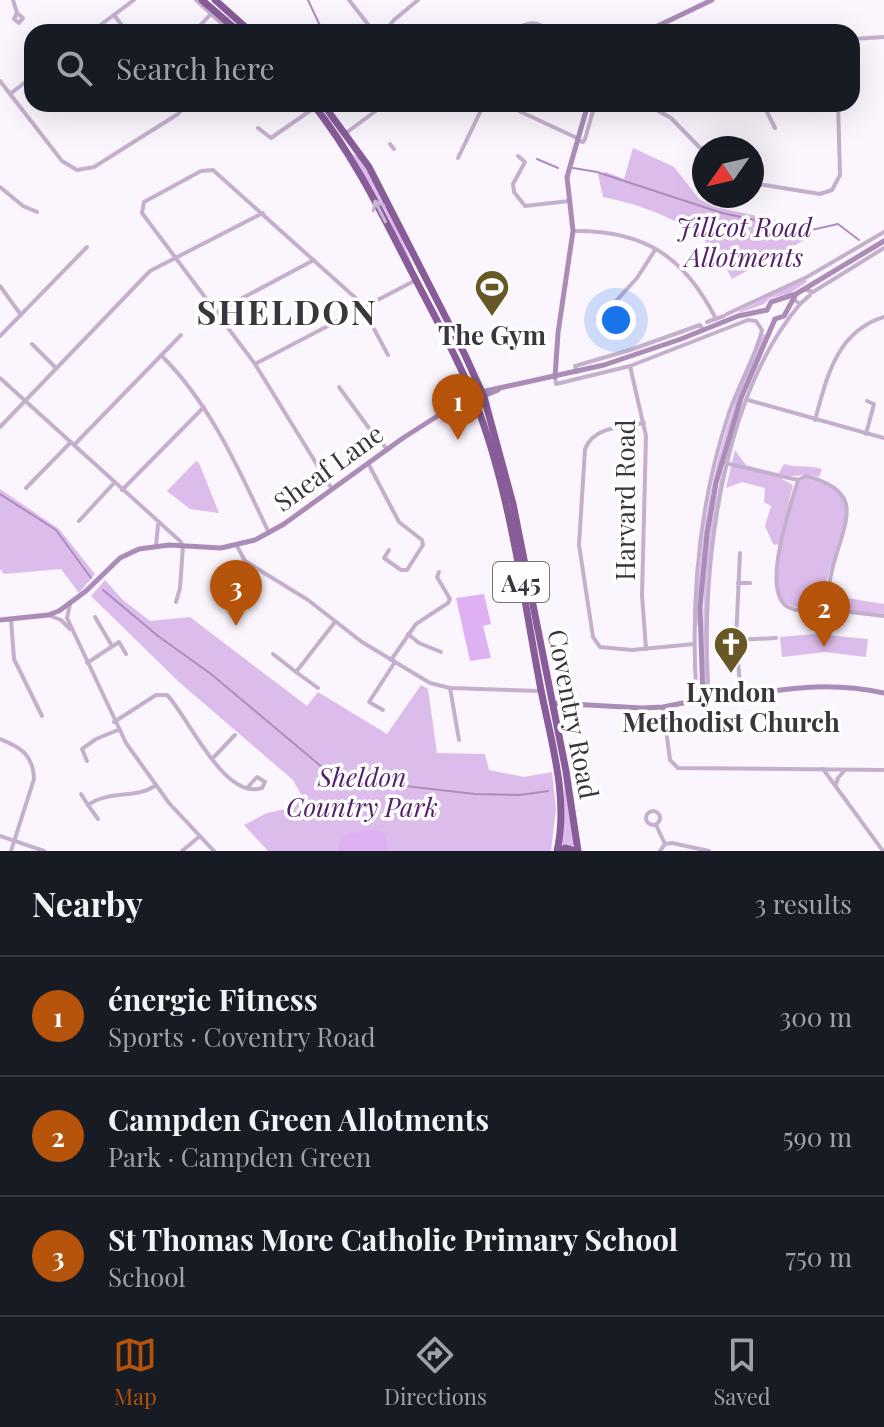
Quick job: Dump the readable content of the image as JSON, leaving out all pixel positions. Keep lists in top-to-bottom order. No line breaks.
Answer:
{"streets":{"highway":["A45","Coventry Road"],"street":["Sheaf Lane","Harvard Road"]},"districts":["SHELDON"],"parks":["Jillcot Road Allotments","Sheldon Country Park"],"places":{"sports":["The Gym"],"church":["Lyndon Methodist Church"]},"north":"bottom left","page":{"search":"Search here","pins":["1","3","2"],"heading":["Nearby","3 results"],"list":[{"mark":"1","name":"énergie Fitness","note":"Sports · Coventry Road","value":"300 m"},{"mark":"2","name":"Campden Green Allotments","note":"Park · Campden Green","value":"590 m"},{"mark":"3","name":"St Thomas More Catholic Primary School","note":"School","value":"750 m"}],"nav":["Map","Directions","Saved"]}}
